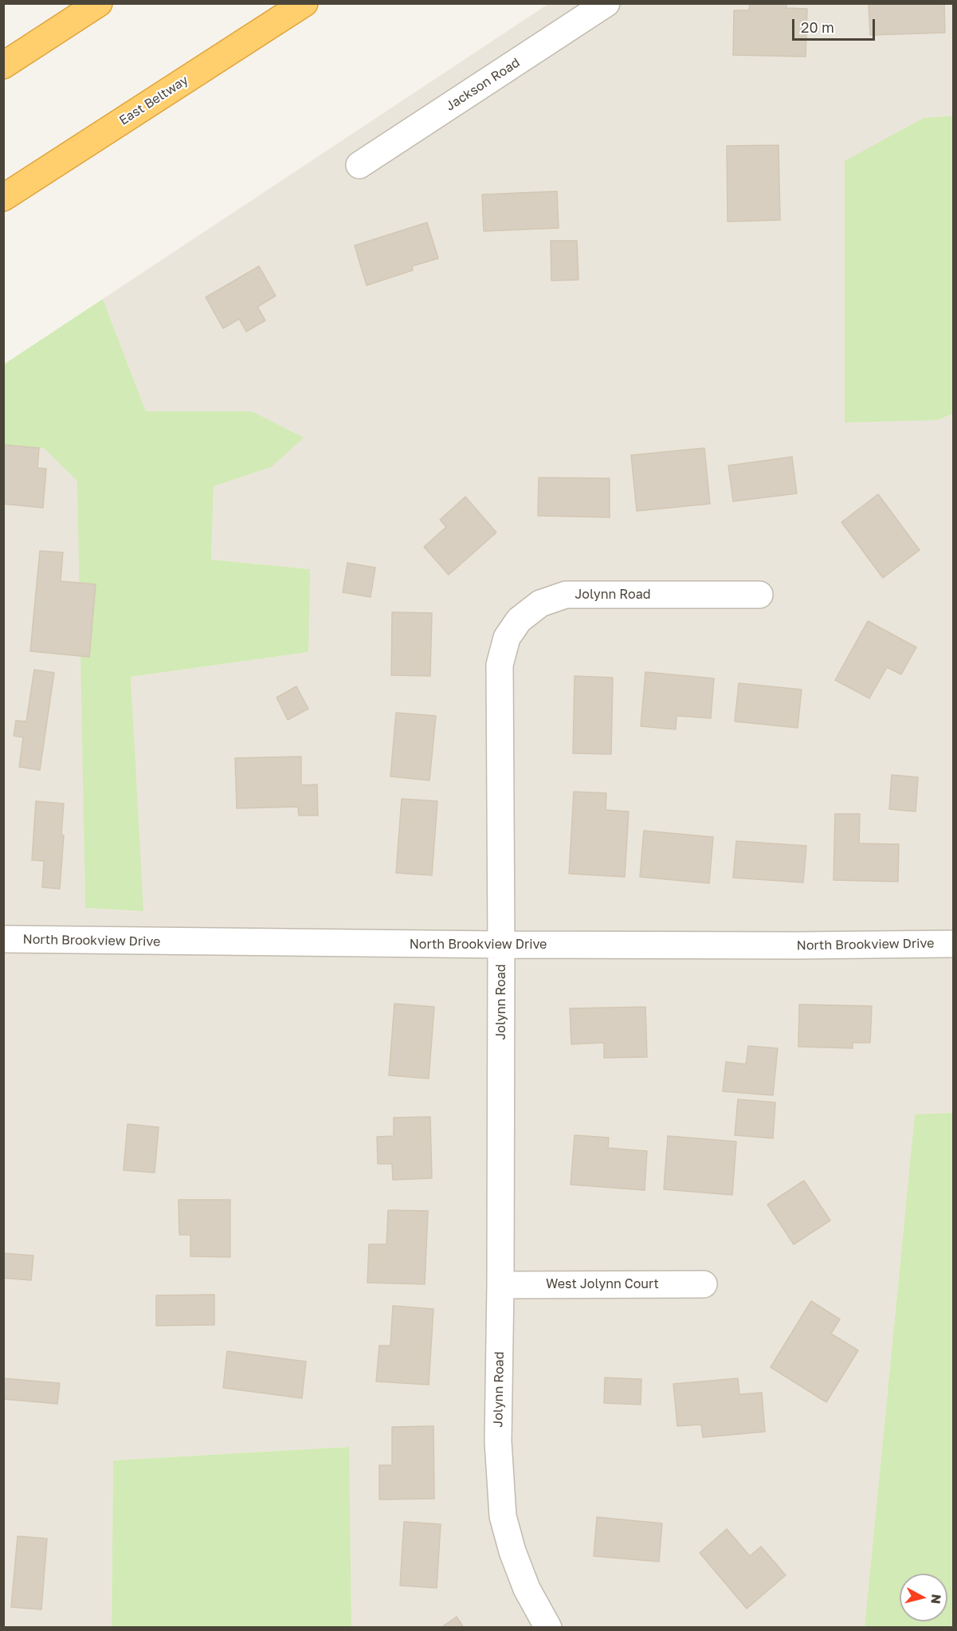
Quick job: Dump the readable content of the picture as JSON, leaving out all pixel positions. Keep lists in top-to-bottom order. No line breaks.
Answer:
{"streets":{"highway":["East Beltway"],"street":["Jackson Road","Jolynn Road","North Brookview Drive","West Jolynn Court"]},"crossings":[["Jolynn Road","North Brookview Drive"],["Jolynn Road","West Jolynn Court"]],"scale_bar":"20 m","north":"right"}
